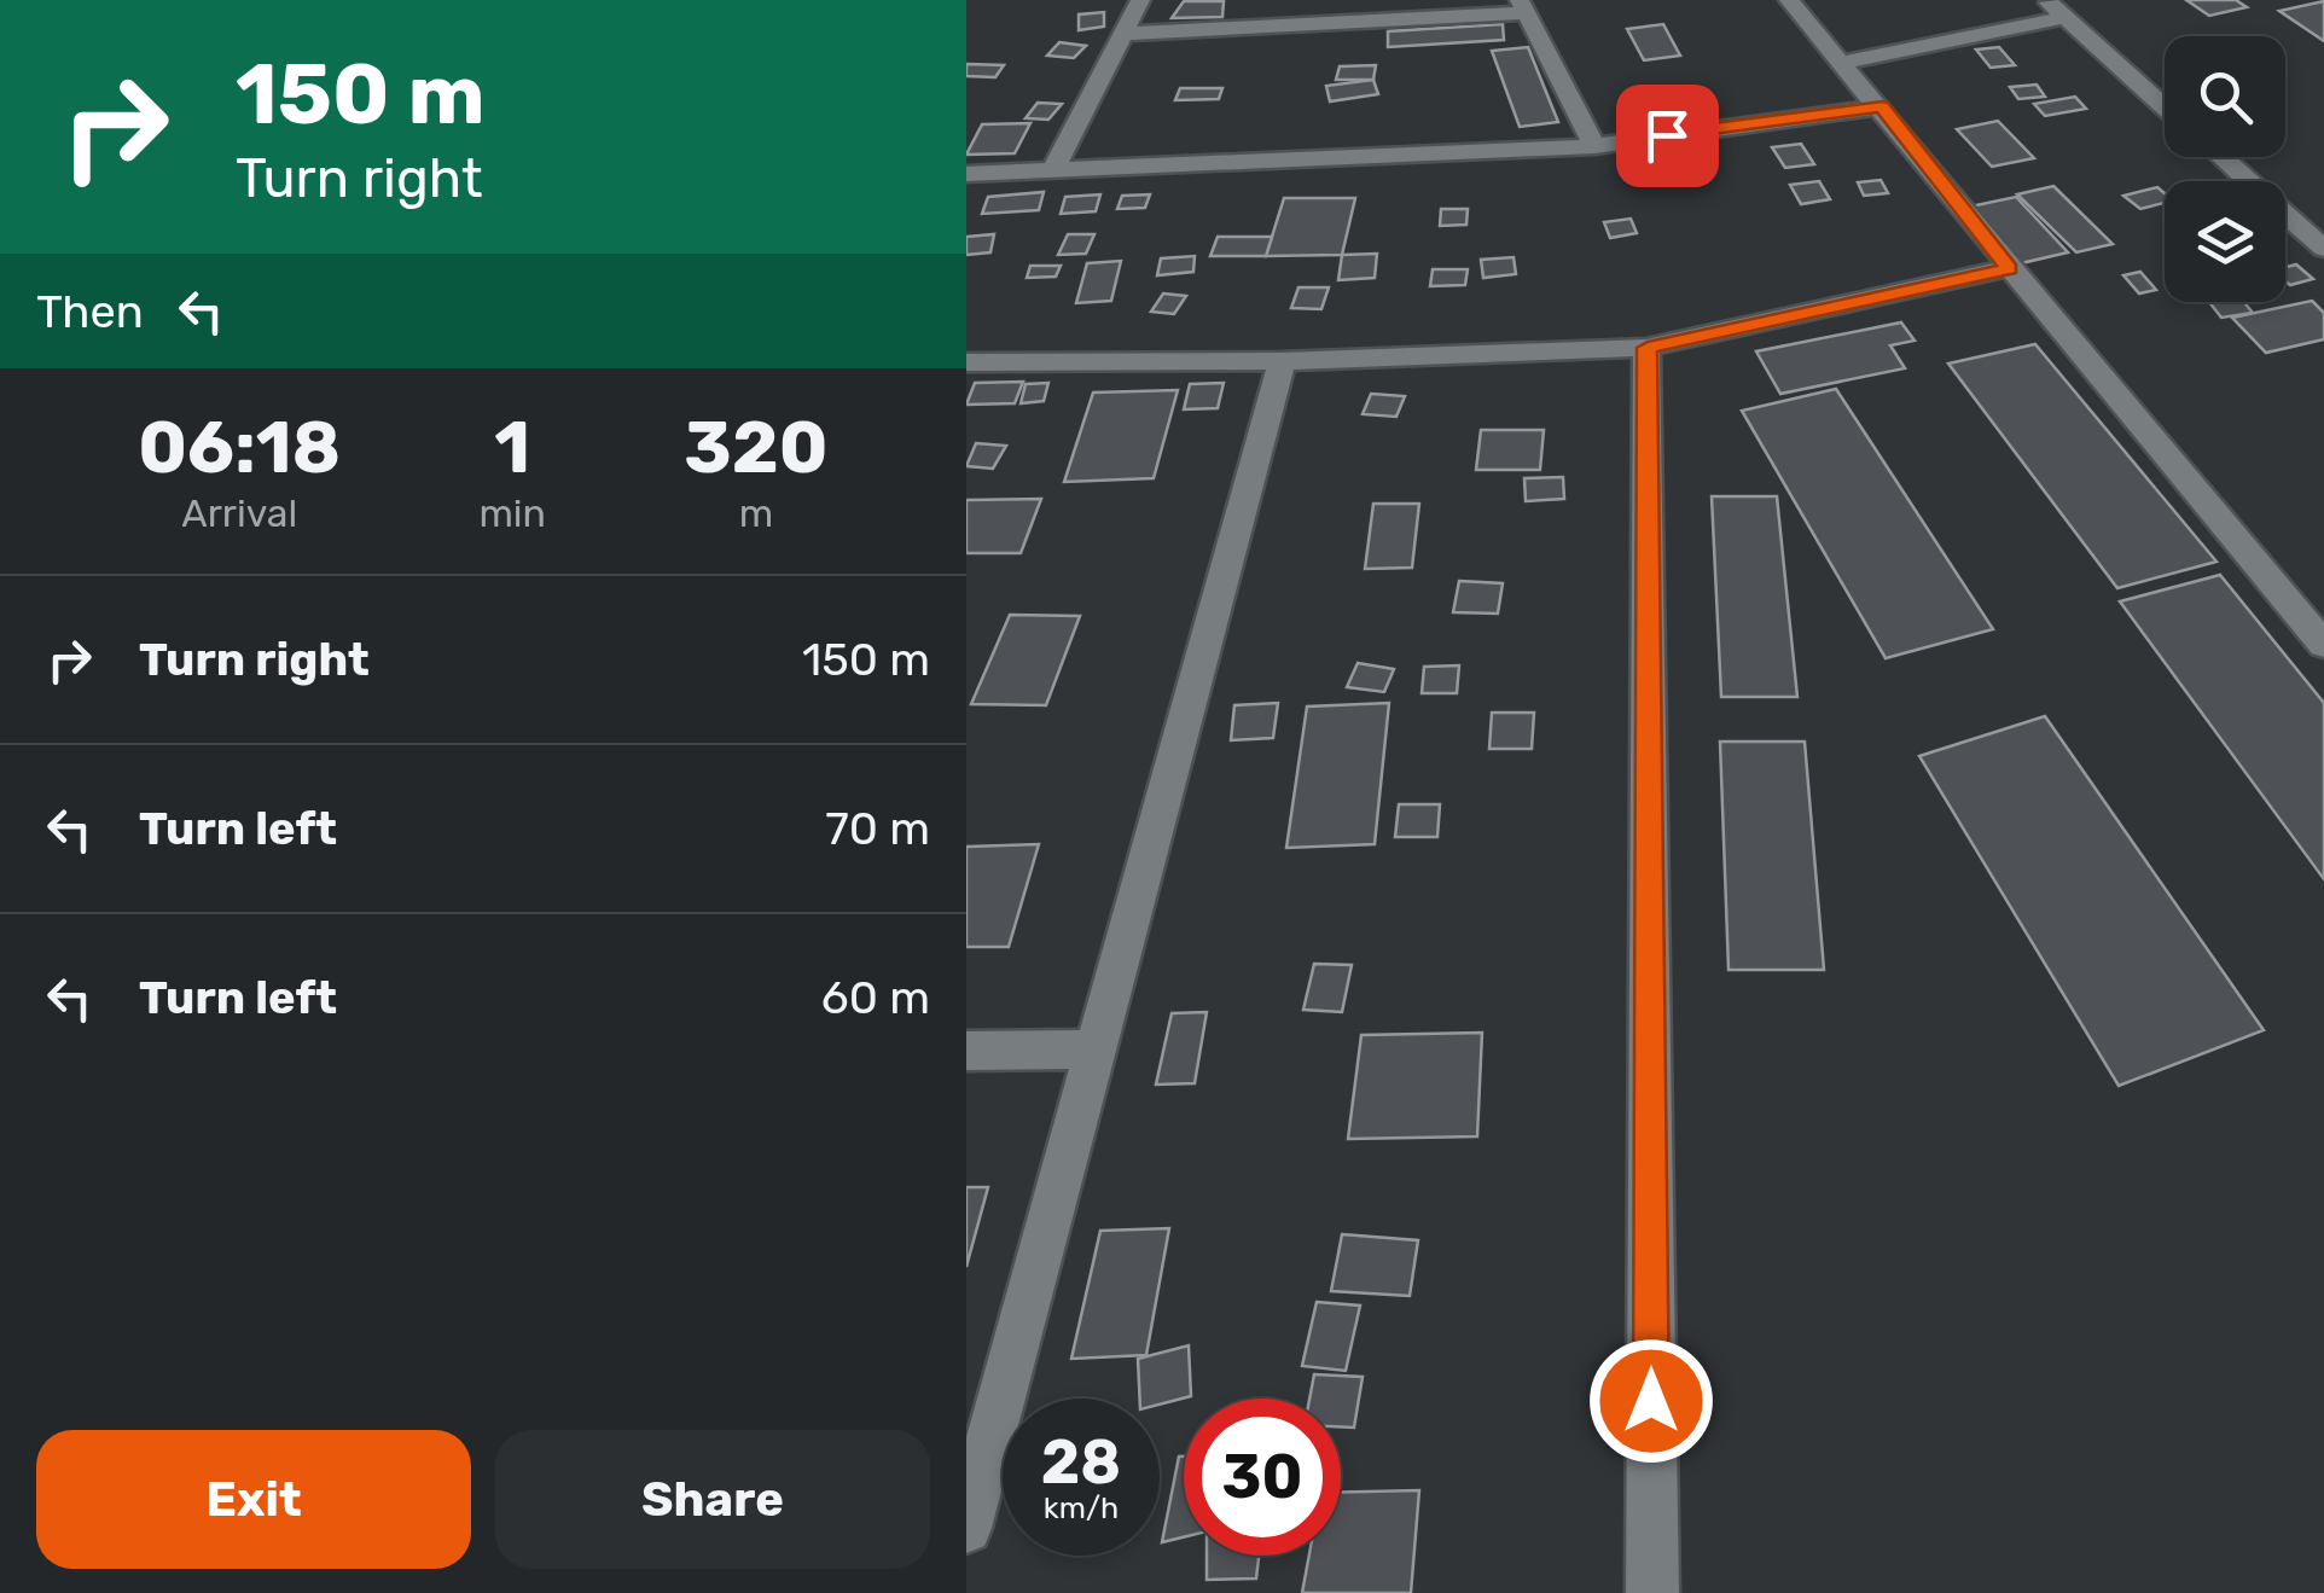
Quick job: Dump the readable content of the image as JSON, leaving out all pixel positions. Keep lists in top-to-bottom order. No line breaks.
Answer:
{"page":{"turn":["150 m","Turn right"],"then":"Then","eta":["06:18","Arrival","1","min","320","m"],"list":[{"name":"Turn right","value":"150 m"},{"name":"Turn left","value":"70 m"},{"name":"Turn left","value":"60 m"}],"speed":"28 km/h","limit":"30","buttons":["Exit","Share"]}}
